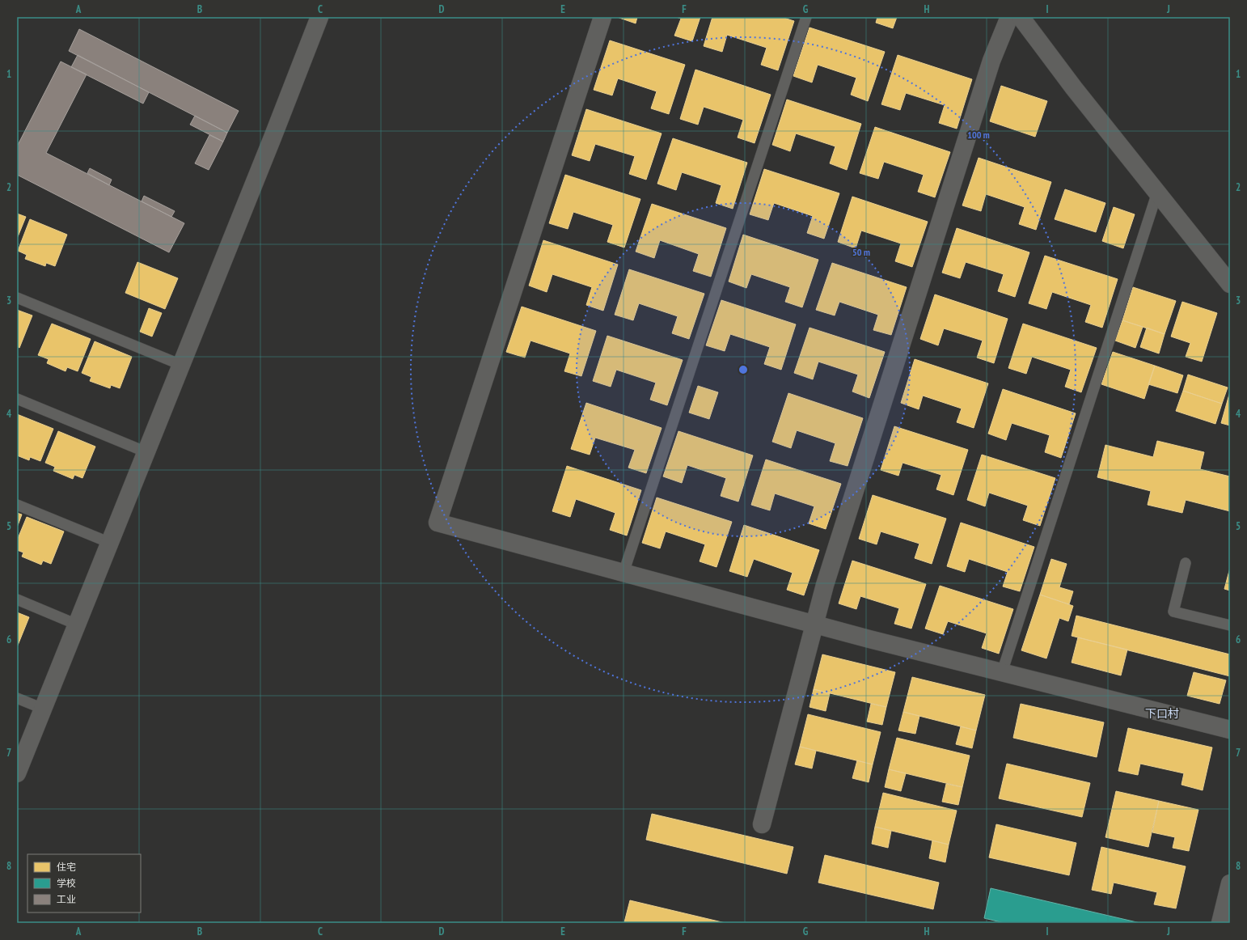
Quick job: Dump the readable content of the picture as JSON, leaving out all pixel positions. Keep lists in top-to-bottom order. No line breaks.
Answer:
{"districts":["下口村"],"legend":["住宅","学校","工业"],"grid":{"columns":["A","B","C","D","E","F","G","H","I","J"],"rows":["1","2","3","4","5","6","7","8"]},"rings":["100 m","50 m"]}
